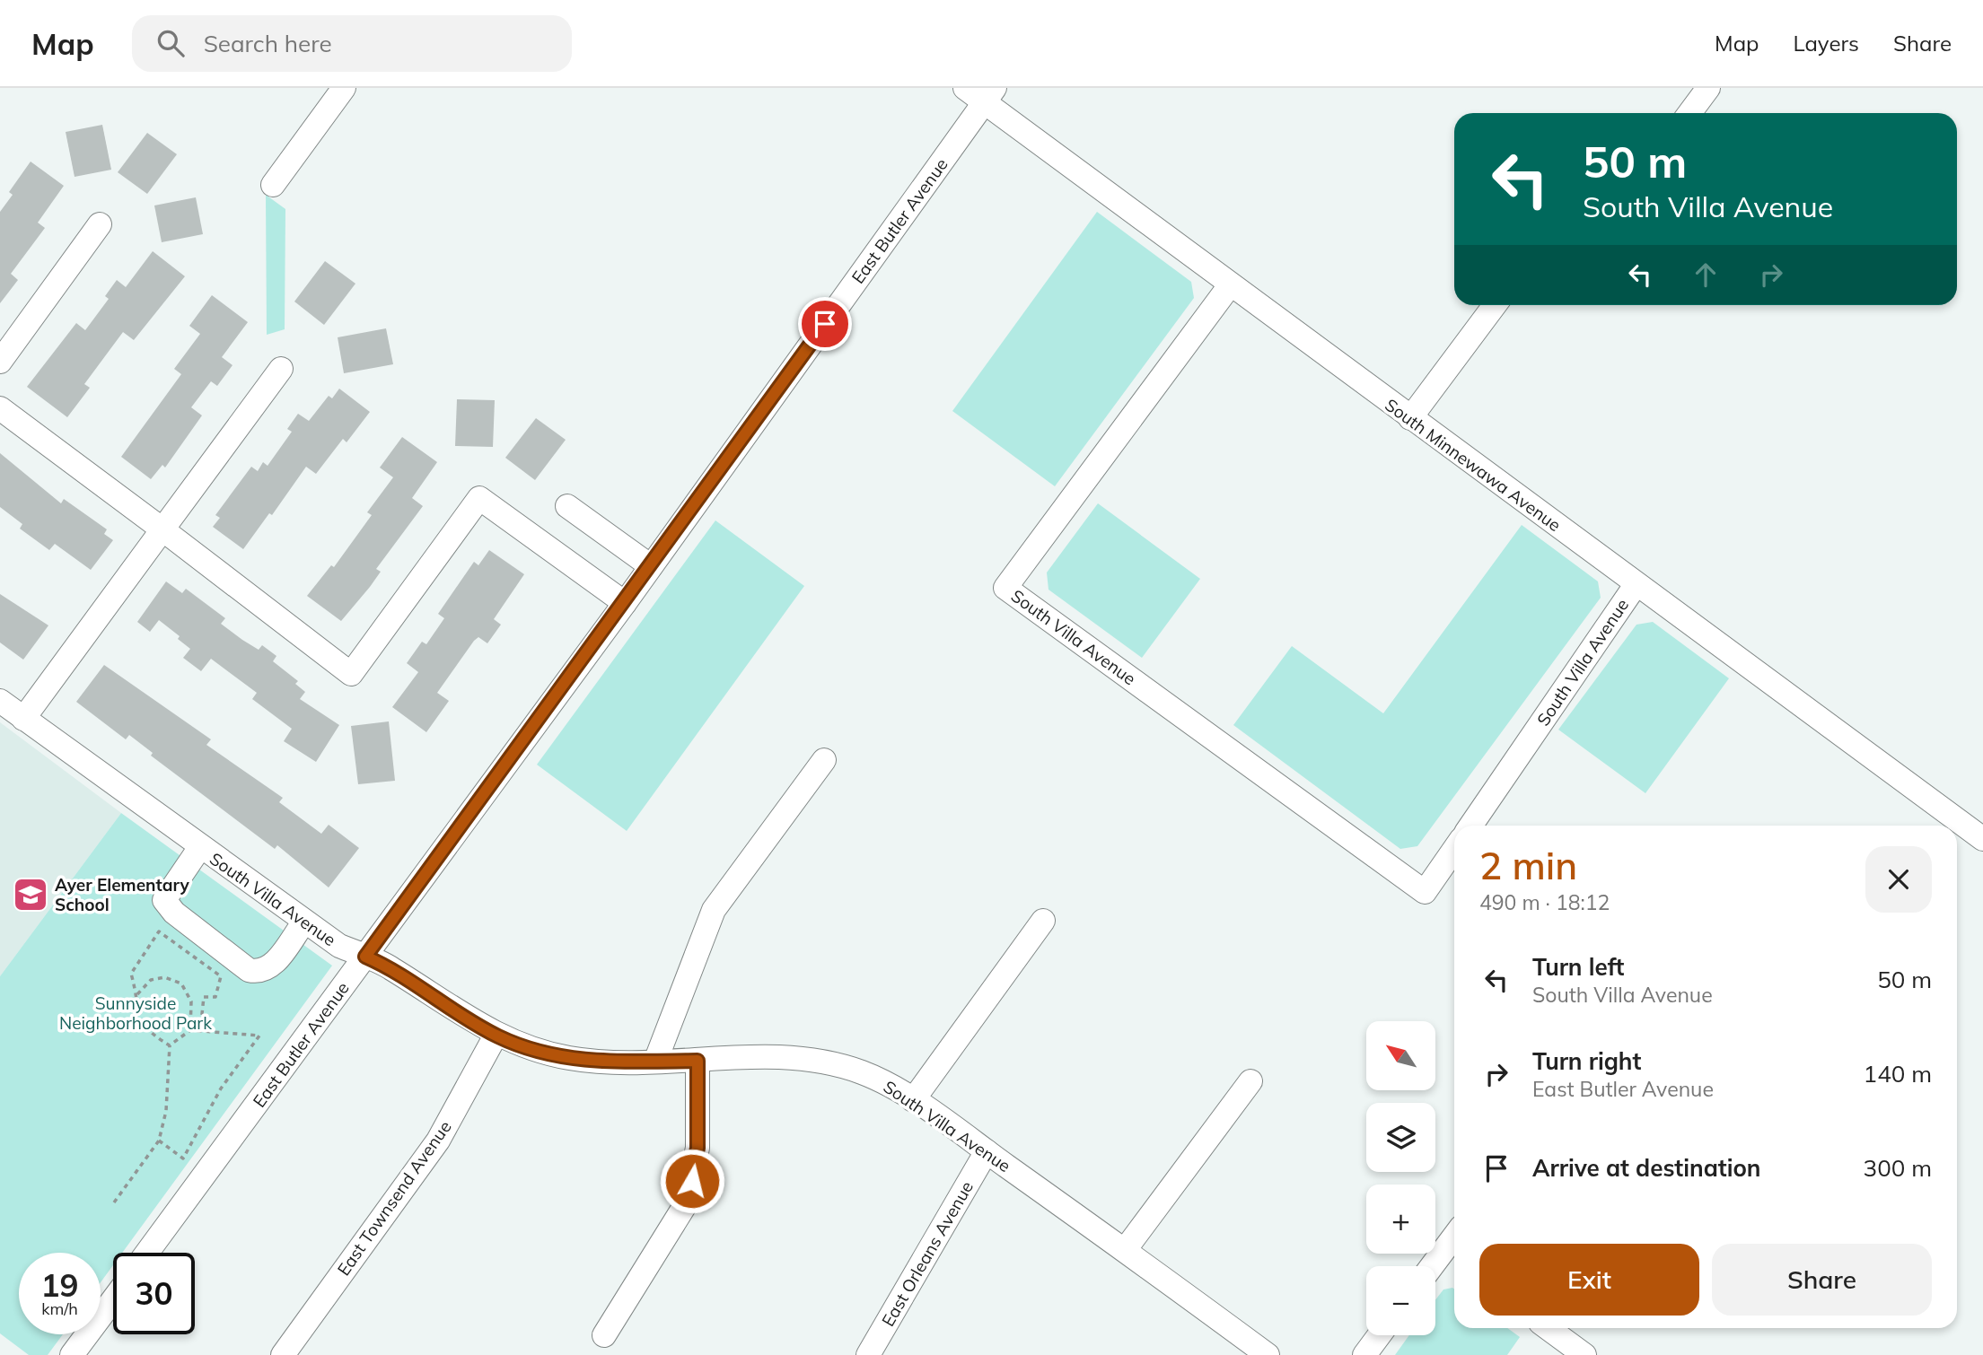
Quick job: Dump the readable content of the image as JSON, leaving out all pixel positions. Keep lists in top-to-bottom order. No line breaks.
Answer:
{"streets":{"street":["East Butler Avenue","South Minnewawa Avenue","South Villa Avenue","East Townsend Avenue","East Orleans Avenue"]},"crossings":[["East Butler Avenue","South Minnewawa Avenue"],["East Butler Avenue","South Villa Avenue"],["South Minnewawa Avenue","South Villa Avenue"],["South Villa Avenue","East Townsend Avenue"],["South Villa Avenue","East Orleans Avenue"]],"parks":["Sunnyside Neighborhood Park"],"places":{"school or university":["Ayer Elementary School"]},"north":"top left","page":{"header":"Map","search":"Search here","nav":["Map","Layers","Share"],"turn":["50 m","South Villa Avenue"],"heading":["2 min","490 m · 18:12"],"list":[{"name":"Turn left","note":"South Villa Avenue","value":"50 m"},{"name":"Turn right","note":"East Butler Avenue","value":"140 m"},{"name":"Arrive at destination","value":"300 m"}],"map_buttons":["+","−"],"buttons":["Exit","Share"],"speed":"19 km/h","limit":"30"}}
